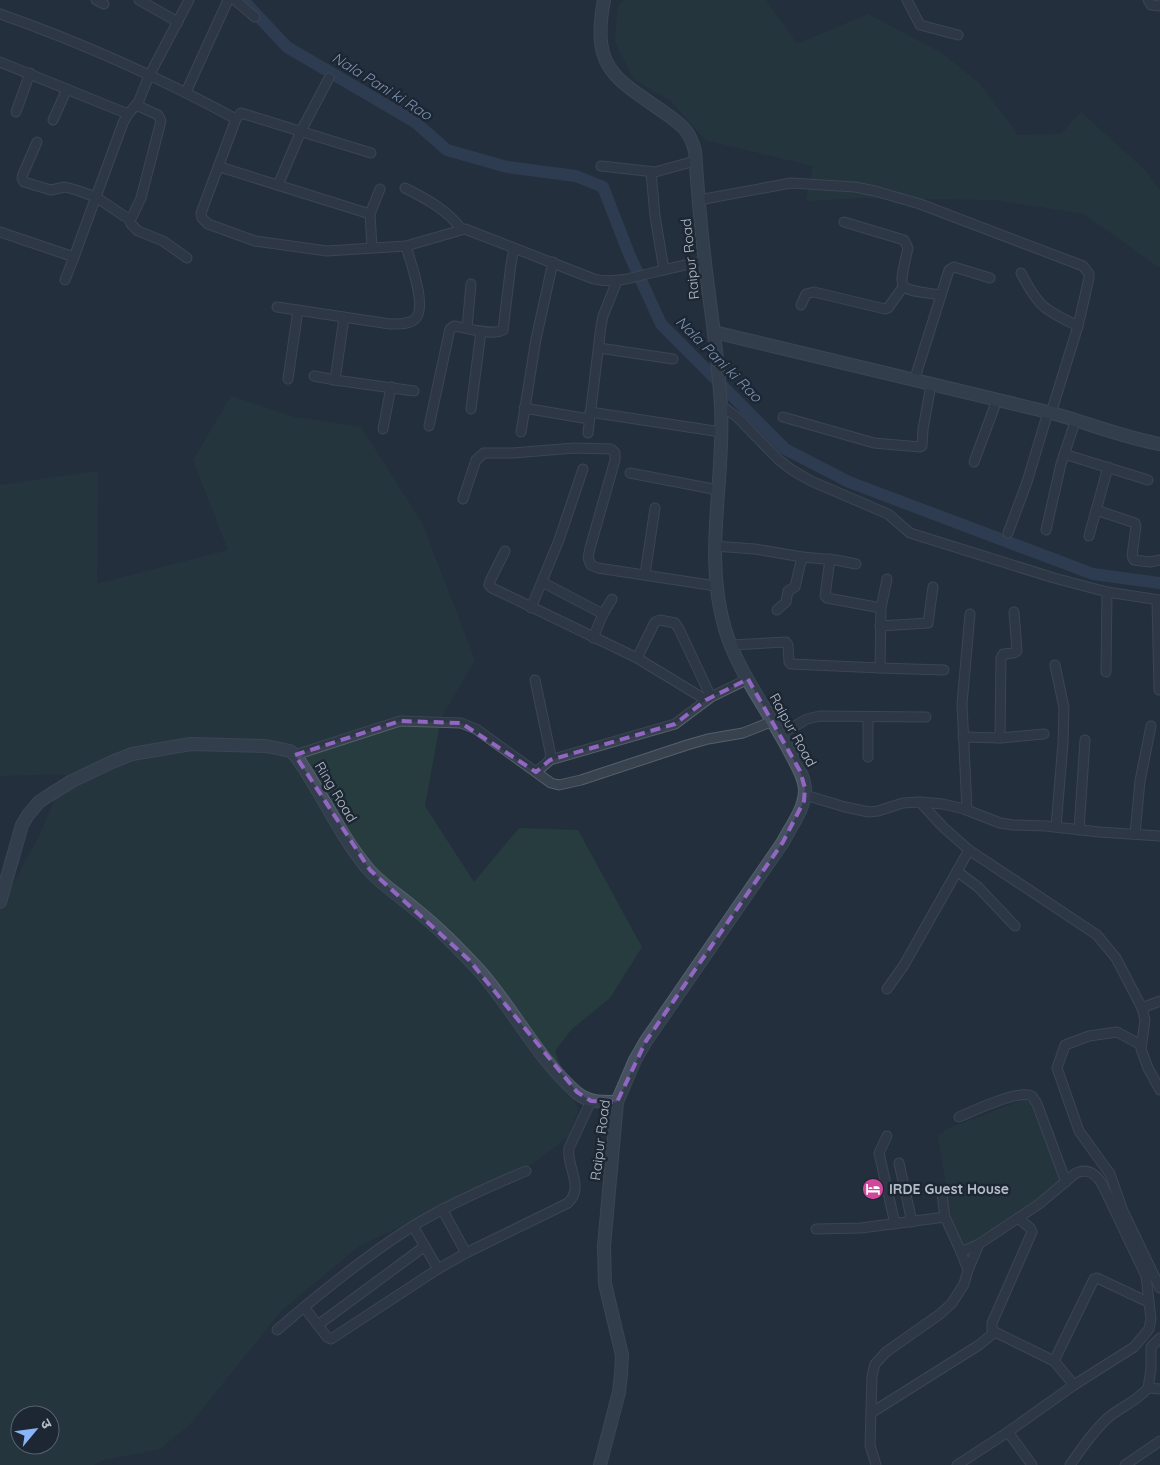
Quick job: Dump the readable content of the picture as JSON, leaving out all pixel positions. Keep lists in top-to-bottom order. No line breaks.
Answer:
{"streets":{"main road":["Raipur Road","Ring Road"]},"water":["Nala Pani ki Rao"],"places":{"hotel":["IRDE Guest House"]},"north":"top right"}
